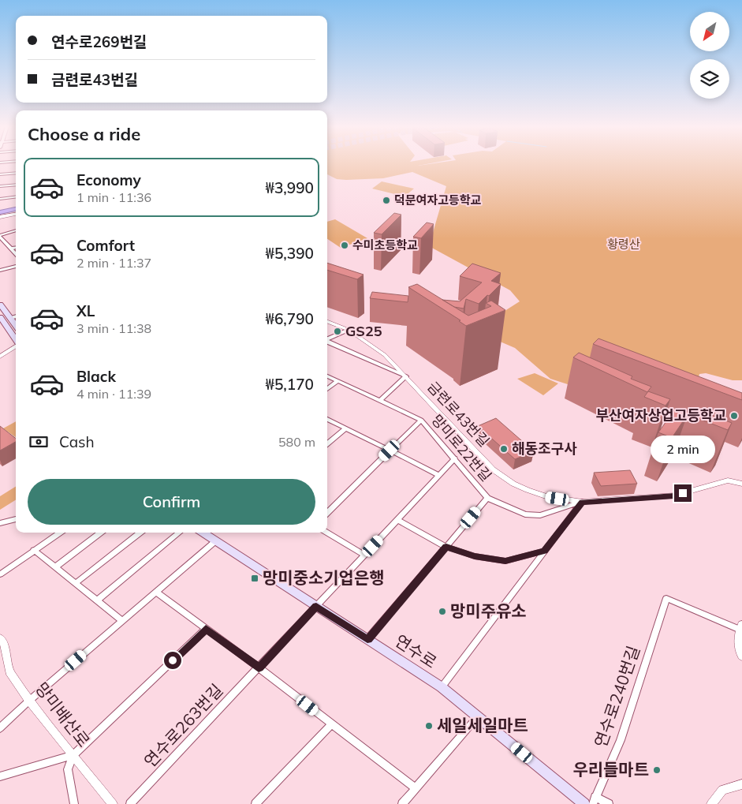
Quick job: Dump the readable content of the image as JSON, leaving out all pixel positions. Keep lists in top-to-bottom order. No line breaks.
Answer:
{"streets":{"main road":["연수로"],"street":["금련로43번길","망미로22번길","연수로240번길","망미배산로","연수로263번길"]},"crossings":[["금련로43번길","망미로22번길"],["망미로22번길","연수로263번길"],["연수로","연수로263번길"]],"parks":["황령산"],"places":{"other":["덕문여자고등학교","수미초등학교","GS25","부산여자상업고등학교","해동조구사","망미주유소","세일세일마트","우리들마트"],"transit":["망미중소기업은행"]},"north":"bottom left","page":{"banner":["연수로269번길","금련로43번길"],"heading":"Choose a ride","list":[{"name":"Economy","note":"1 min · 11:36","value":"₩3,990"},{"name":"Comfort","note":"2 min · 11:37","value":"₩5,390"},{"name":"XL","note":"3 min · 11:38","value":"₩6,790"},{"name":"Black","note":"4 min · 11:39","value":"₩5,170"}],"pay":["Cash","580 m"],"bubble":"2 min","buttons":"Confirm"}}
